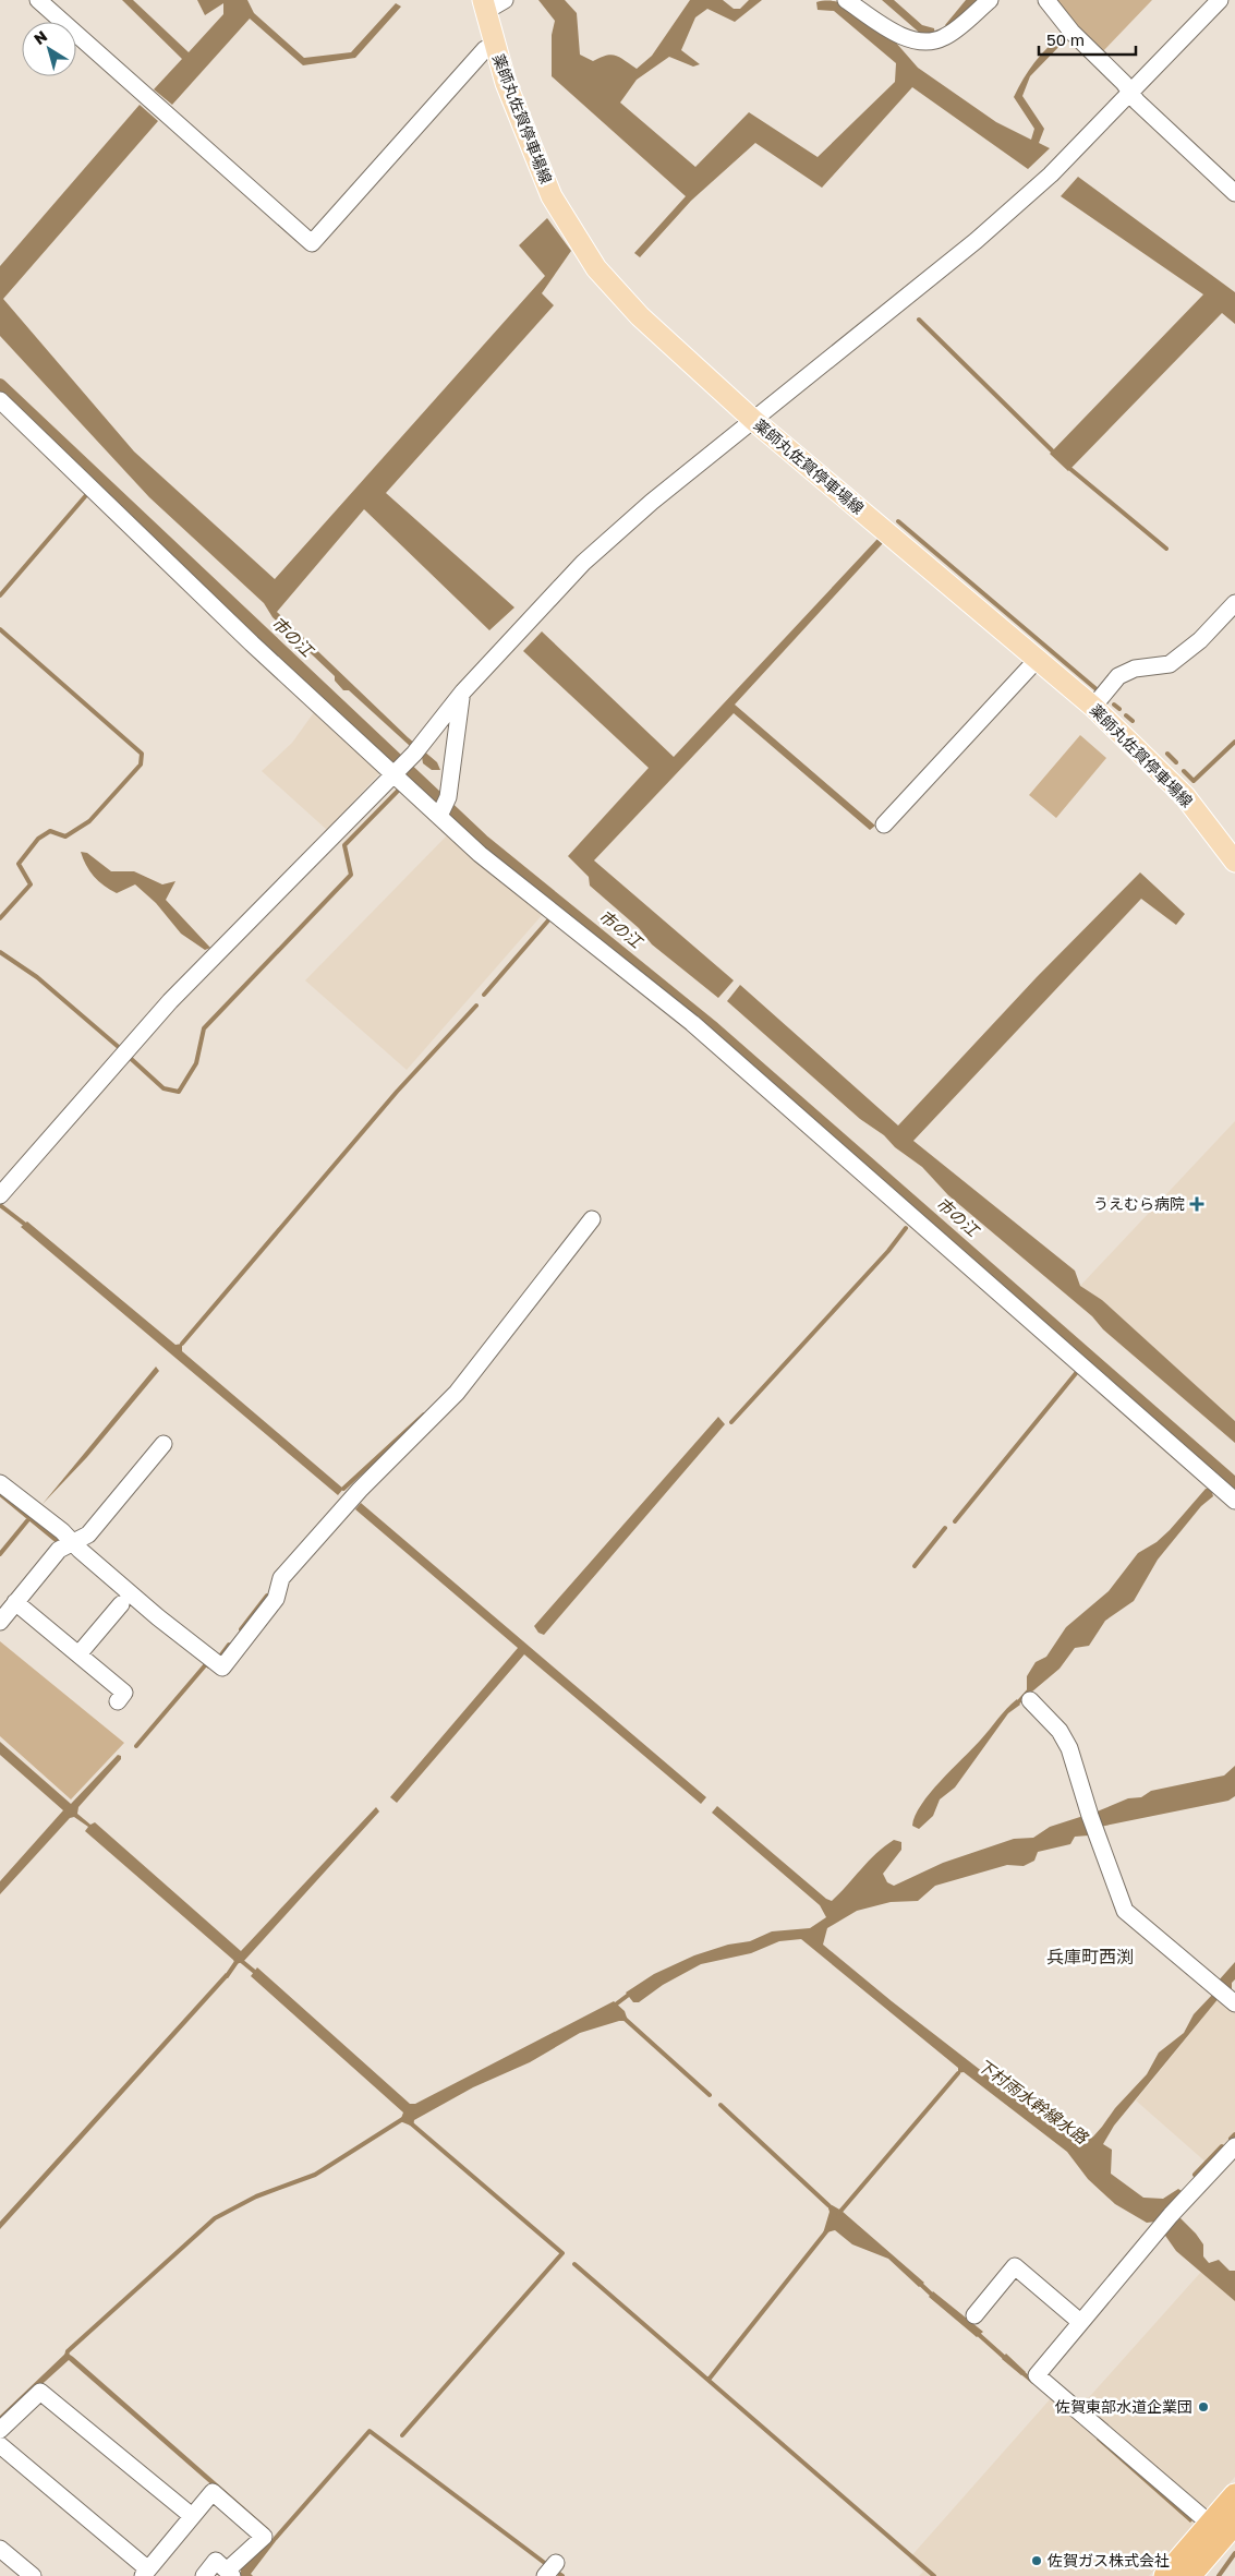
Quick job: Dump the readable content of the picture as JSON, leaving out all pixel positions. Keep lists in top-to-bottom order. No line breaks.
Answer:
{"streets":{"main road":["薬師丸佐賀停車場線"]},"districts":["兵庫町西渕"],"water":["市の江","下村雨水幹線水路"],"places":{"health":["うえむら病院"],"other":["佐賀東部水道企業団","佐賀ガス株式会社"]},"scale_bar":"50 m","north":"top left"}
